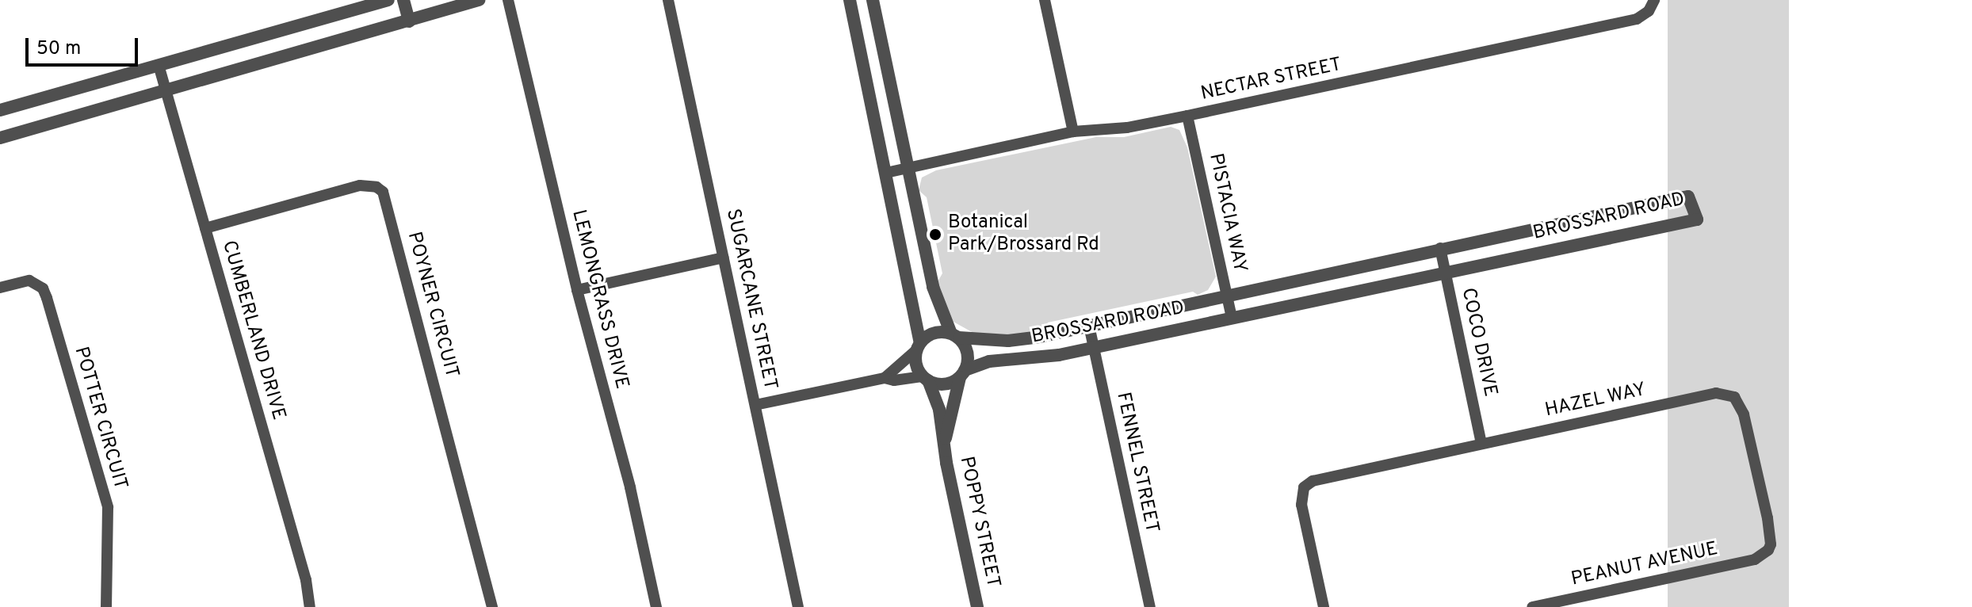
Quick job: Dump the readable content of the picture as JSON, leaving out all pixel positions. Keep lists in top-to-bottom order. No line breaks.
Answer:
{"streets":{"street":["NECTAR STREET","PISTACIA WAY","BROSSARD ROAD","LEMONGRASS DRIVE","SUGARCANE STREET","POYNER CIRCUIT","CUMBERLAND DRIVE","COCO DRIVE","HAZEL WAY","POTTER CIRCUIT","FENNEL STREET","POPPY STREET","PEANUT AVENUE"]},"crossings":[["NECTAR STREET","PISTACIA WAY"],["PISTACIA WAY","BROSSARD ROAD"],["BROSSARD ROAD","COCO DRIVE"],["BROSSARD ROAD","FENNEL STREET"],["BROSSARD ROAD","POPPY STREET"],["POYNER CIRCUIT","CUMBERLAND DRIVE"],["COCO DRIVE","HAZEL WAY"],["HAZEL WAY","PEANUT AVENUE"]],"places":["Botanical Park/Brossard Rd"],"scale_bar":"50 m"}
